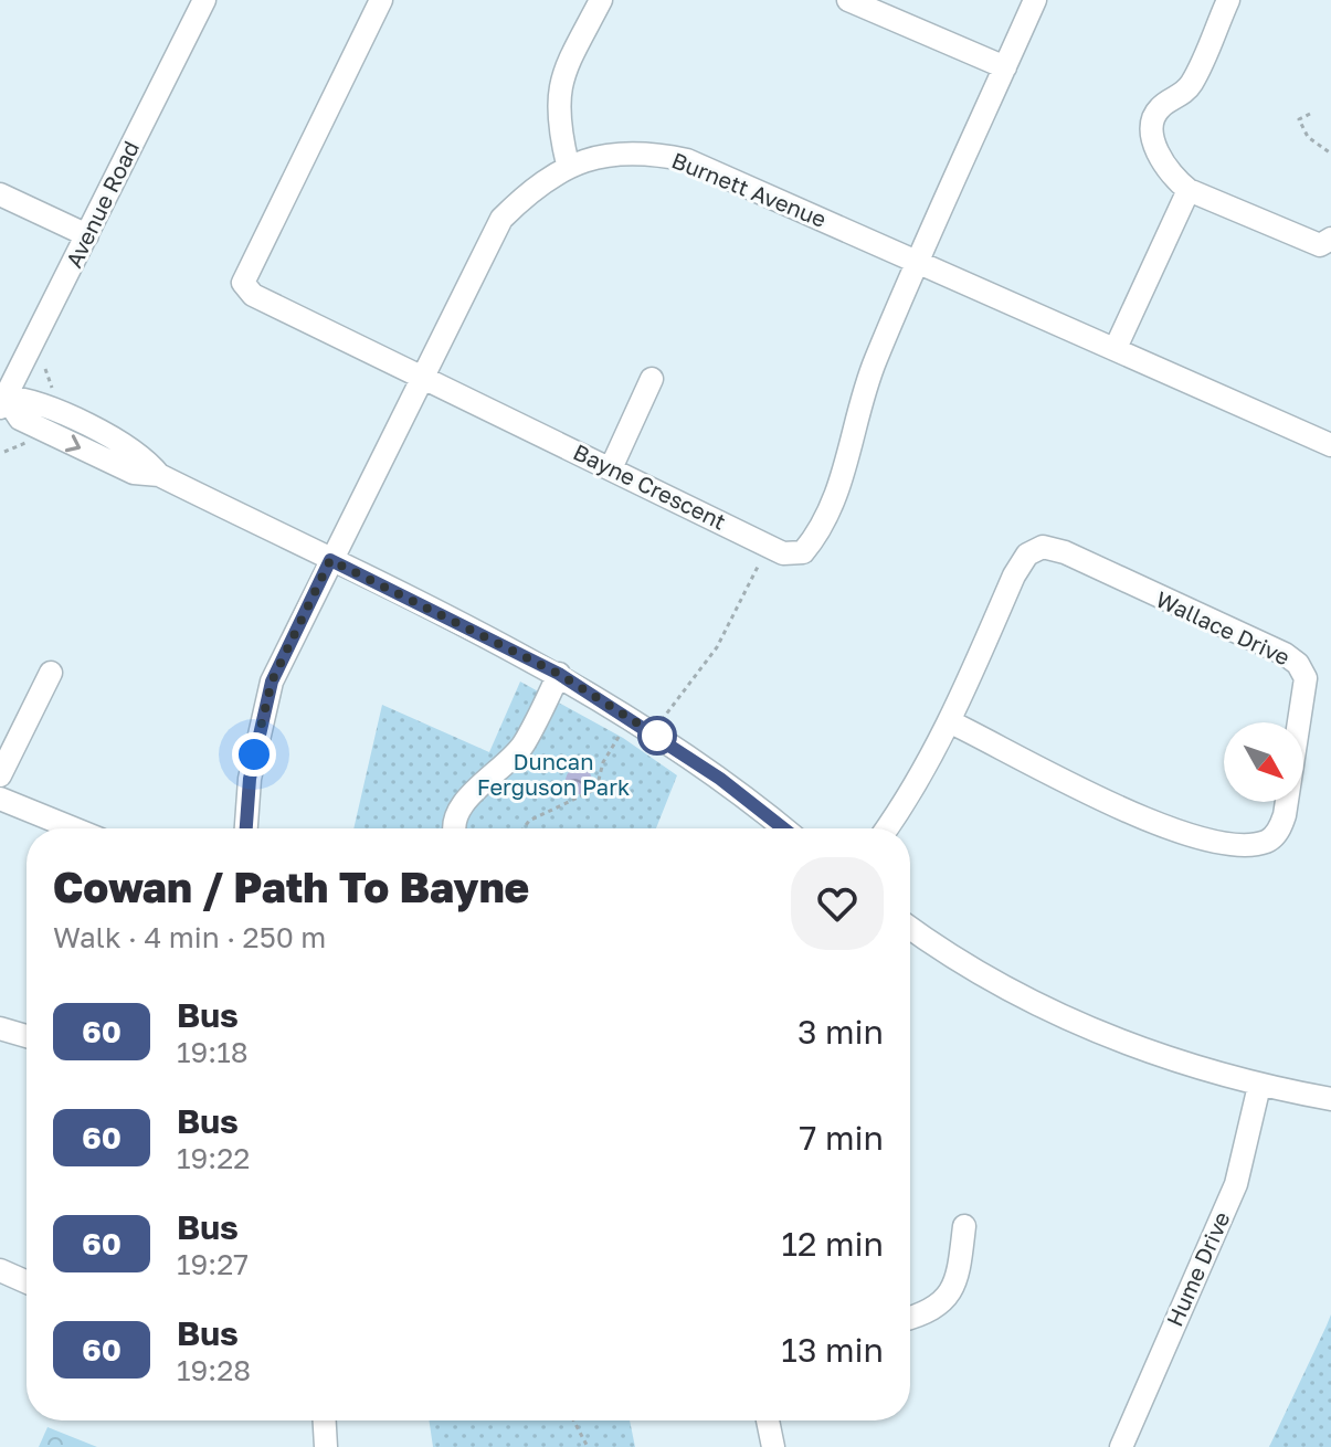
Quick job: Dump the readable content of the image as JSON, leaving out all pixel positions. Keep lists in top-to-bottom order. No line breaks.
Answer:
{"streets":{"street":["Burnett Avenue","Avenue Road","Bayne Crescent","Wallace Drive","Hume Drive"]},"crossings":[["Burnett Avenue","Bayne Crescent"]],"parks":["Duncan Ferguson Park"],"lines":["bus line 60"],"north":"bottom right","page":{"heading":["Cowan / Path To Bayne","Walk · 4 min · 250 m"],"list":[{"mark":"60","name":"Bus","note":"19:18","value":"3 min"},{"mark":"60","name":"Bus","note":"19:22","value":"7 min"},{"mark":"60","name":"Bus","note":"19:27","value":"12 min"},{"mark":"60","name":"Bus","note":"19:28","value":"13 min"}]}}
